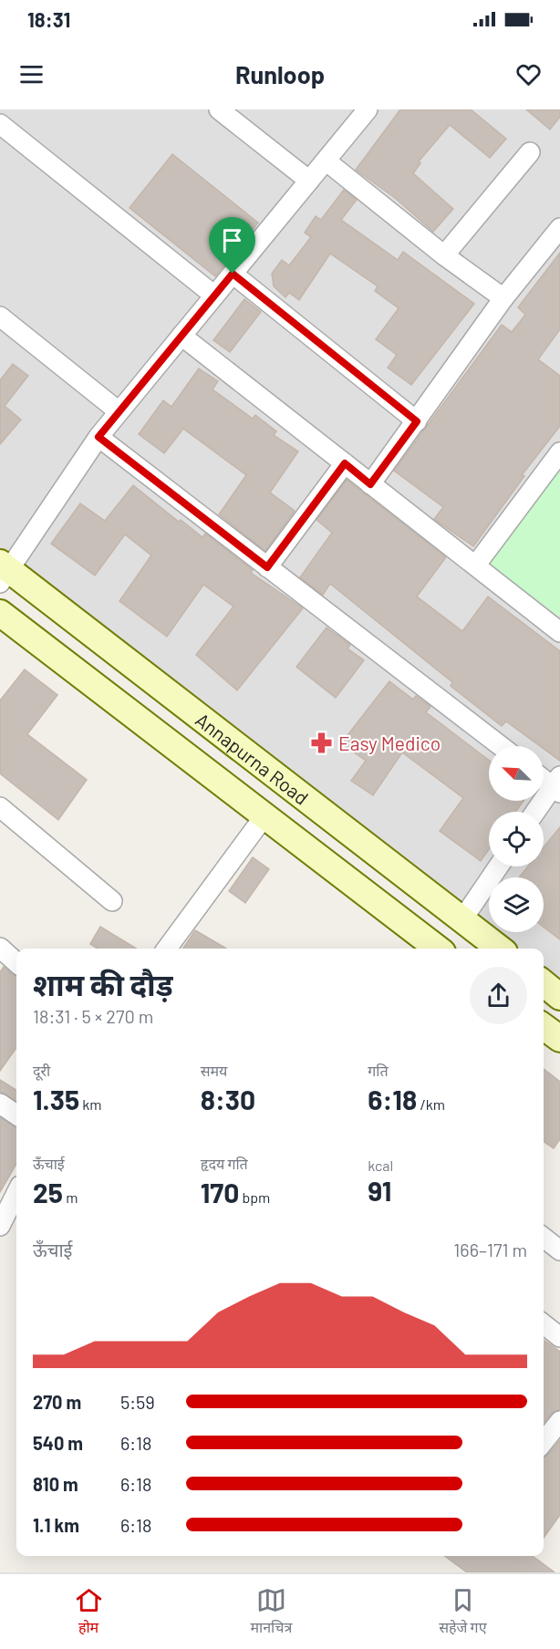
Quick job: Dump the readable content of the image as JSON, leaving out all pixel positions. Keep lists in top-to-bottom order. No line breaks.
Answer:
{"streets":{"main road":["Annapurna Road"]},"places":{"pharmacy":["Easy Medico"]},"north":"top left","page":{"status":"18:31","header":"Runloop","heading":["शाम की दौड़","18:31 · 5 × 270 m"],"stats":[["दूरी","1.35 km"],["समय","8:30"],["गति","6:18 /km"],["ऊँचाई","25 m"],["हृदय गति","170 bpm"],["kcal","91"]],"chart":["ऊँचाई","166–171 m"],"list":[{"name":"270 m","note":"5:59"},{"name":"540 m","note":"6:18"},{"name":"810 m","note":"6:18"},{"name":"1.1 km","note":"6:18"}],"tabs":["होम","मानचित्र","सहेजे गए"]}}
